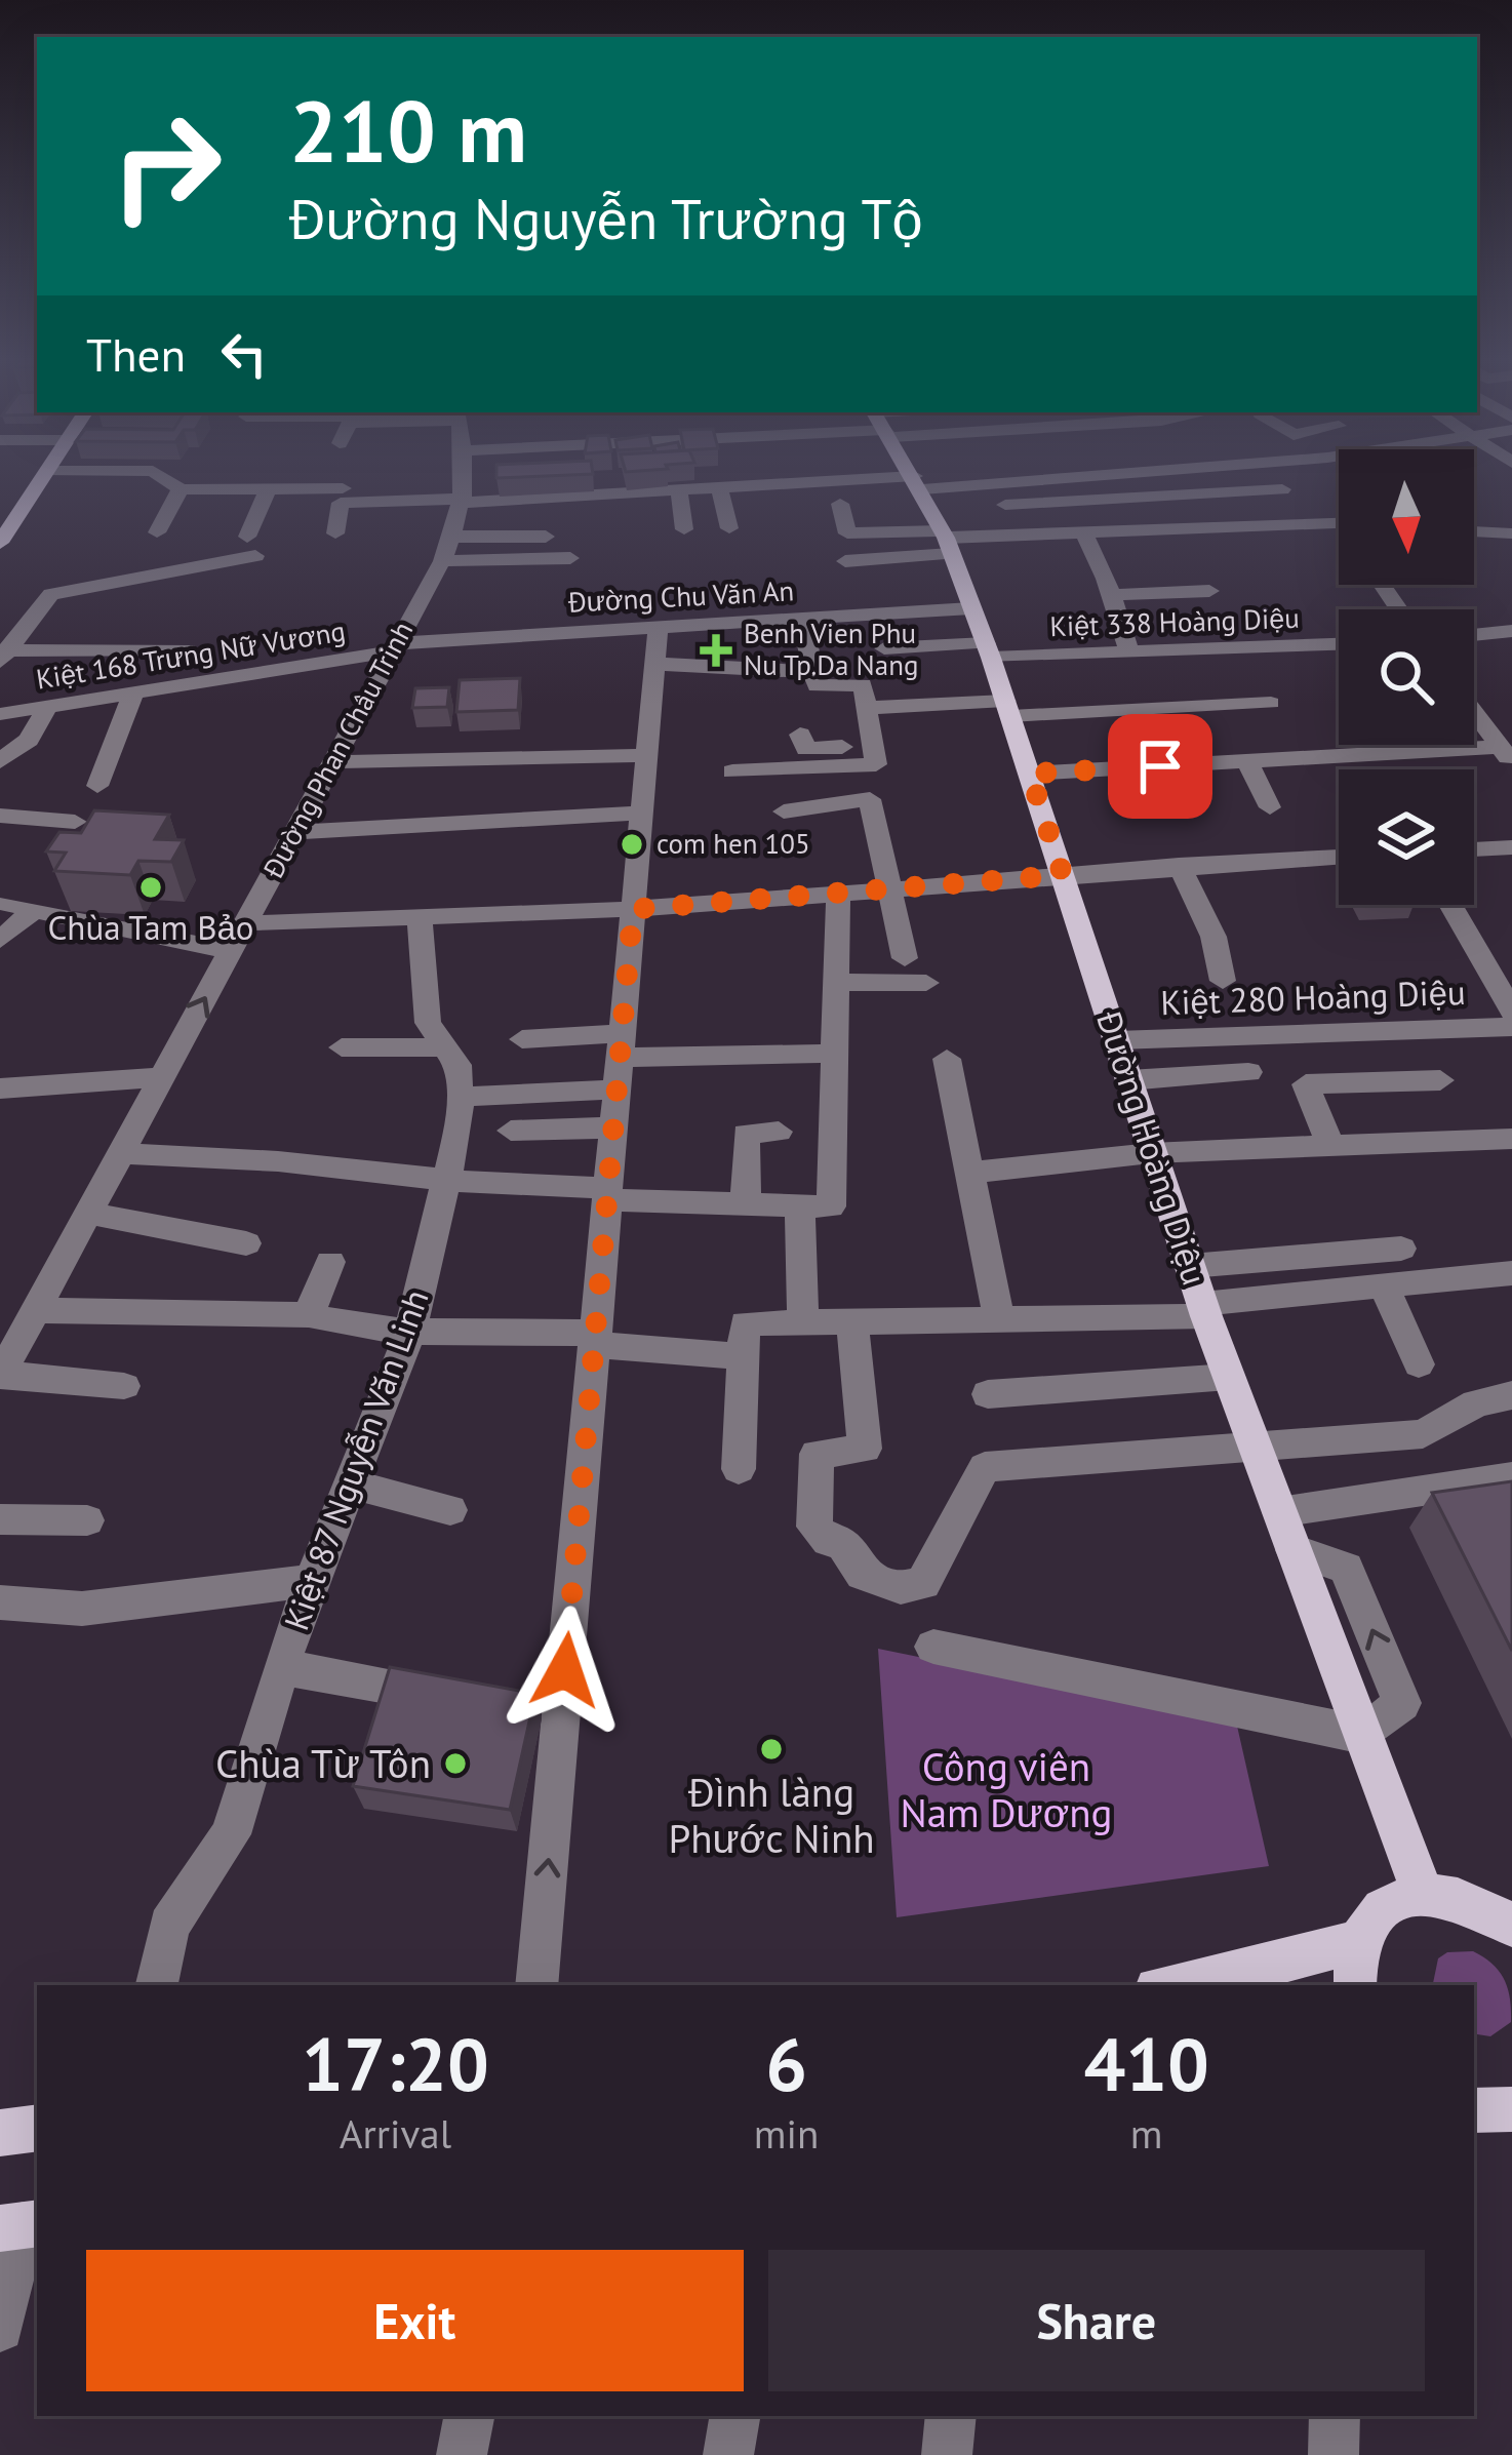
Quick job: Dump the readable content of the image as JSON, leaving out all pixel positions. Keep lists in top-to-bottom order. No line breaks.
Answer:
{"streets":{"main road":["Đường Hoàng Diệu"],"street":["Đường Chu Văn An","Kiệt 338 Hoàng Diệu","Kiệt 168 Trưng Nữ Vương","Đường Phan Châu Trinh","Kiệt 280 Hoàng Diệu","Kiệt 87 Nguyễn Văn Linh"]},"crossings":[["Đường Chu Văn An","Kiệt 168 Trưng Nữ Vương"],["Đường Chu Văn An","Đường Phan Châu Trinh"],["Đường Chu Văn An","Đường Hoàng Diệu"],["Kiệt 338 Hoàng Diệu","Đường Hoàng Diệu"],["Kiệt 168 Trưng Nữ Vương","Đường Phan Châu Trinh"],["Kiệt 280 Hoàng Diệu","Đường Hoàng Diệu"]],"parks":["Công viên Nam Dương"],"places":{"health":["Benh Vien Phu Nu Tp.Da Nang"],"other":["com hen 105","Chùa Tam Bảo","Đình làng Phước Ninh","Chùa Từ Tôn"]},"north":"bottom","page":{"turn":["210 m","Đường Nguyễn Trường Tộ"],"then":"Then","eta":["17:20","Arrival","6","min","410","m"],"buttons":["Exit","Share"]}}
